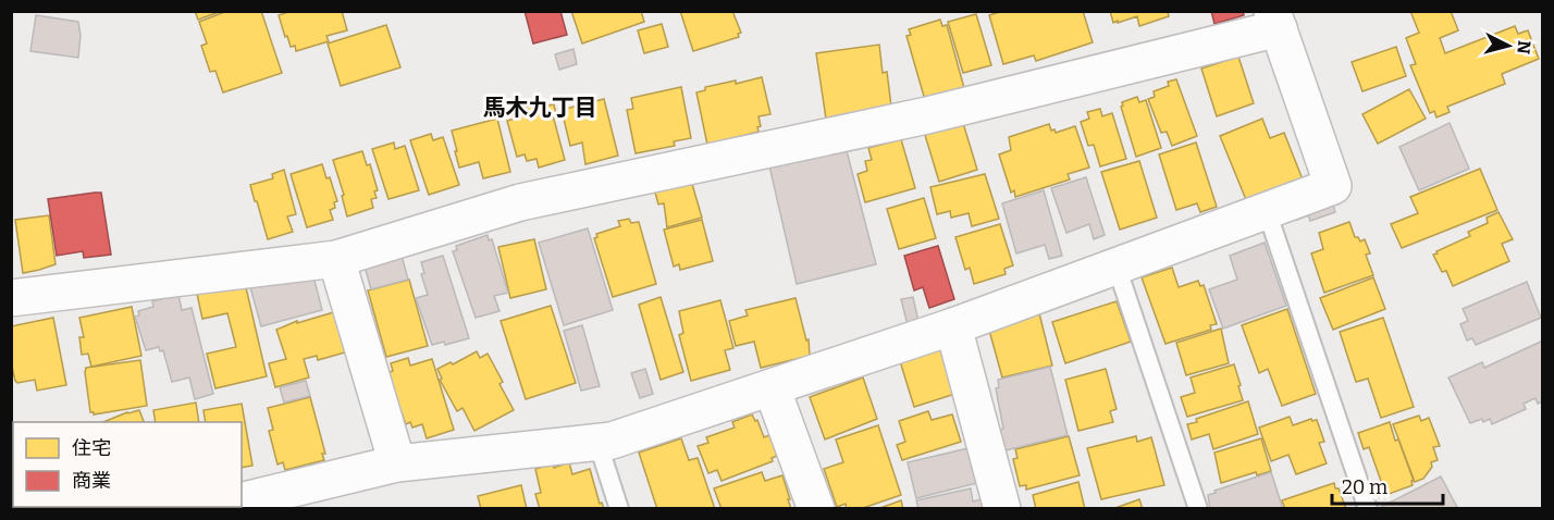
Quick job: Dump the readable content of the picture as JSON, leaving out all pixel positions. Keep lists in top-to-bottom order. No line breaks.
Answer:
{"districts":["馬木九丁目"],"legend":["住宅","商業"],"scale_bar":"20 m","north":"right"}
